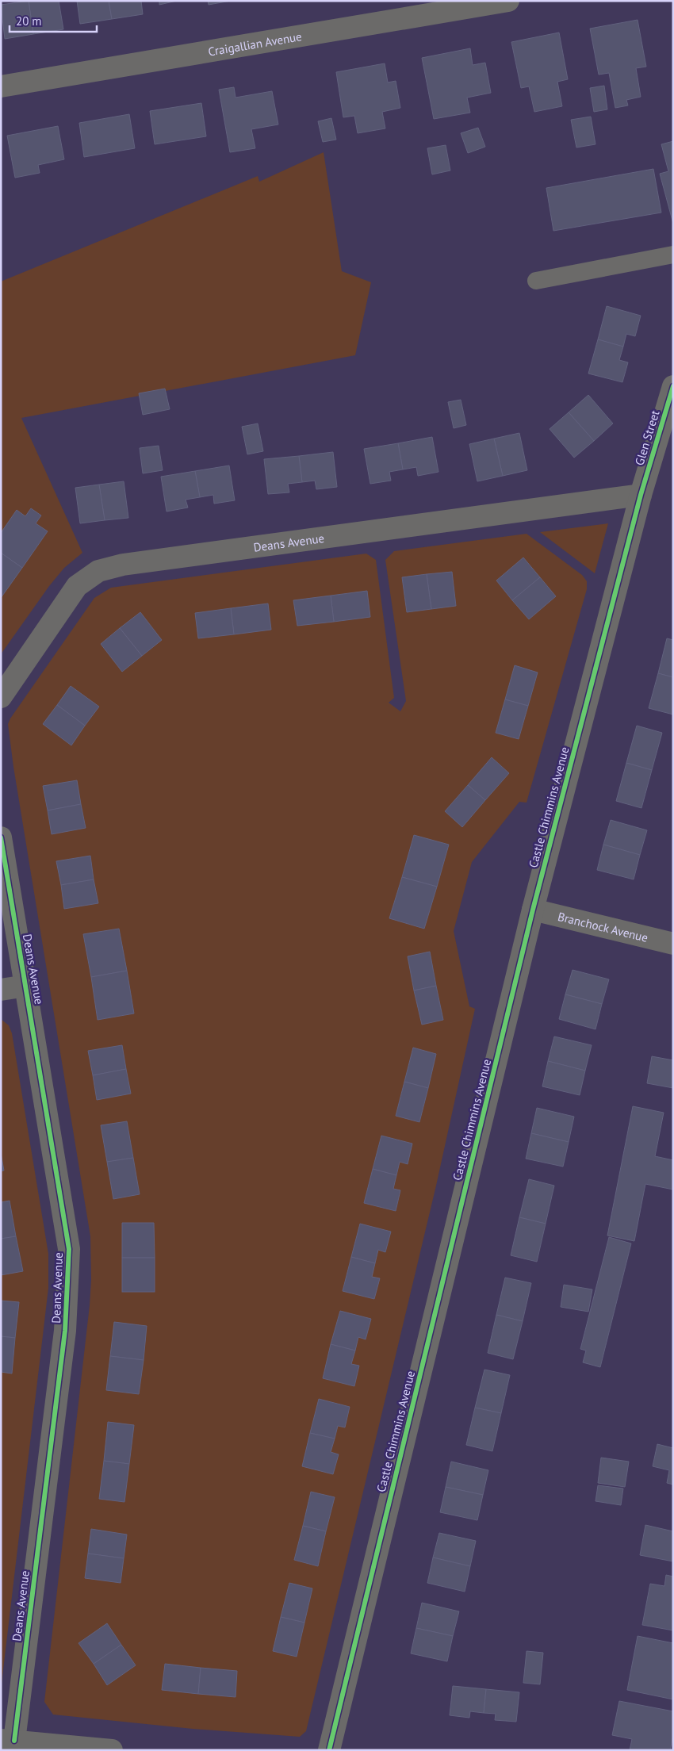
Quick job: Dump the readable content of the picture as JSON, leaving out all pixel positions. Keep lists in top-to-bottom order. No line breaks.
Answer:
{"streets":{"street":["Craigallian Avenue","Glen Street","Deans Avenue","Castle Chimmins Avenue","Branchock Avenue"]},"crossings":[["Glen Street","Deans Avenue"],["Glen Street","Castle Chimmins Avenue"],["Deans Avenue","Castle Chimmins Avenue"],["Castle Chimmins Avenue","Branchock Avenue"]],"scale_bar":"20 m"}
